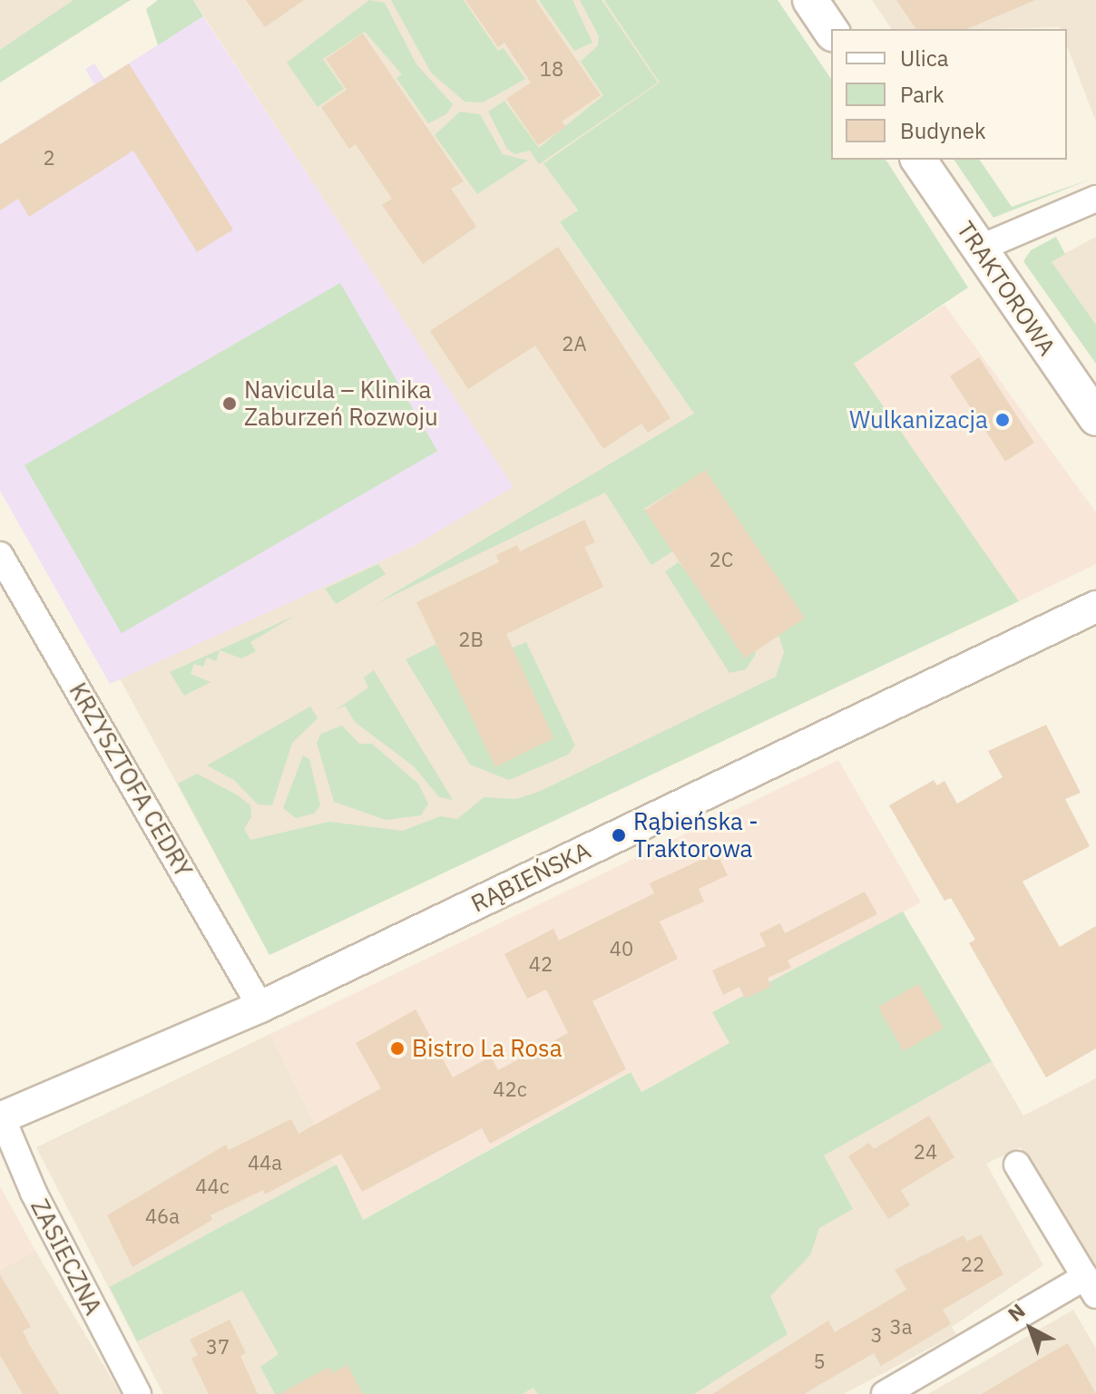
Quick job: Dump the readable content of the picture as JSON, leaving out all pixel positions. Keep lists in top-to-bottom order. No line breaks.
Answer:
{"streets":{"main road":["TRAKTOROWA"],"street":["KRZYSZTOFA CEDRY","RĄBIEŃSKA","ZASIECZNA"]},"crossings":[["KRZYSZTOFA CEDRY","RĄBIEŃSKA"],["RĄBIEŃSKA","ZASIECZNA"]],"places":["Navicula – Klinika Zaburzeń Rozwoju","Wulkanizacja","Rąbieńska - Traktorowa","Bistro La Rosa"],"house_numbers":["18","2","2A","2C","2B","40","42","42c","24","44a","44c","46a","22","3a","3","37","5"],"legend":["Ulica","Park","Budynek"],"north":"top left"}
